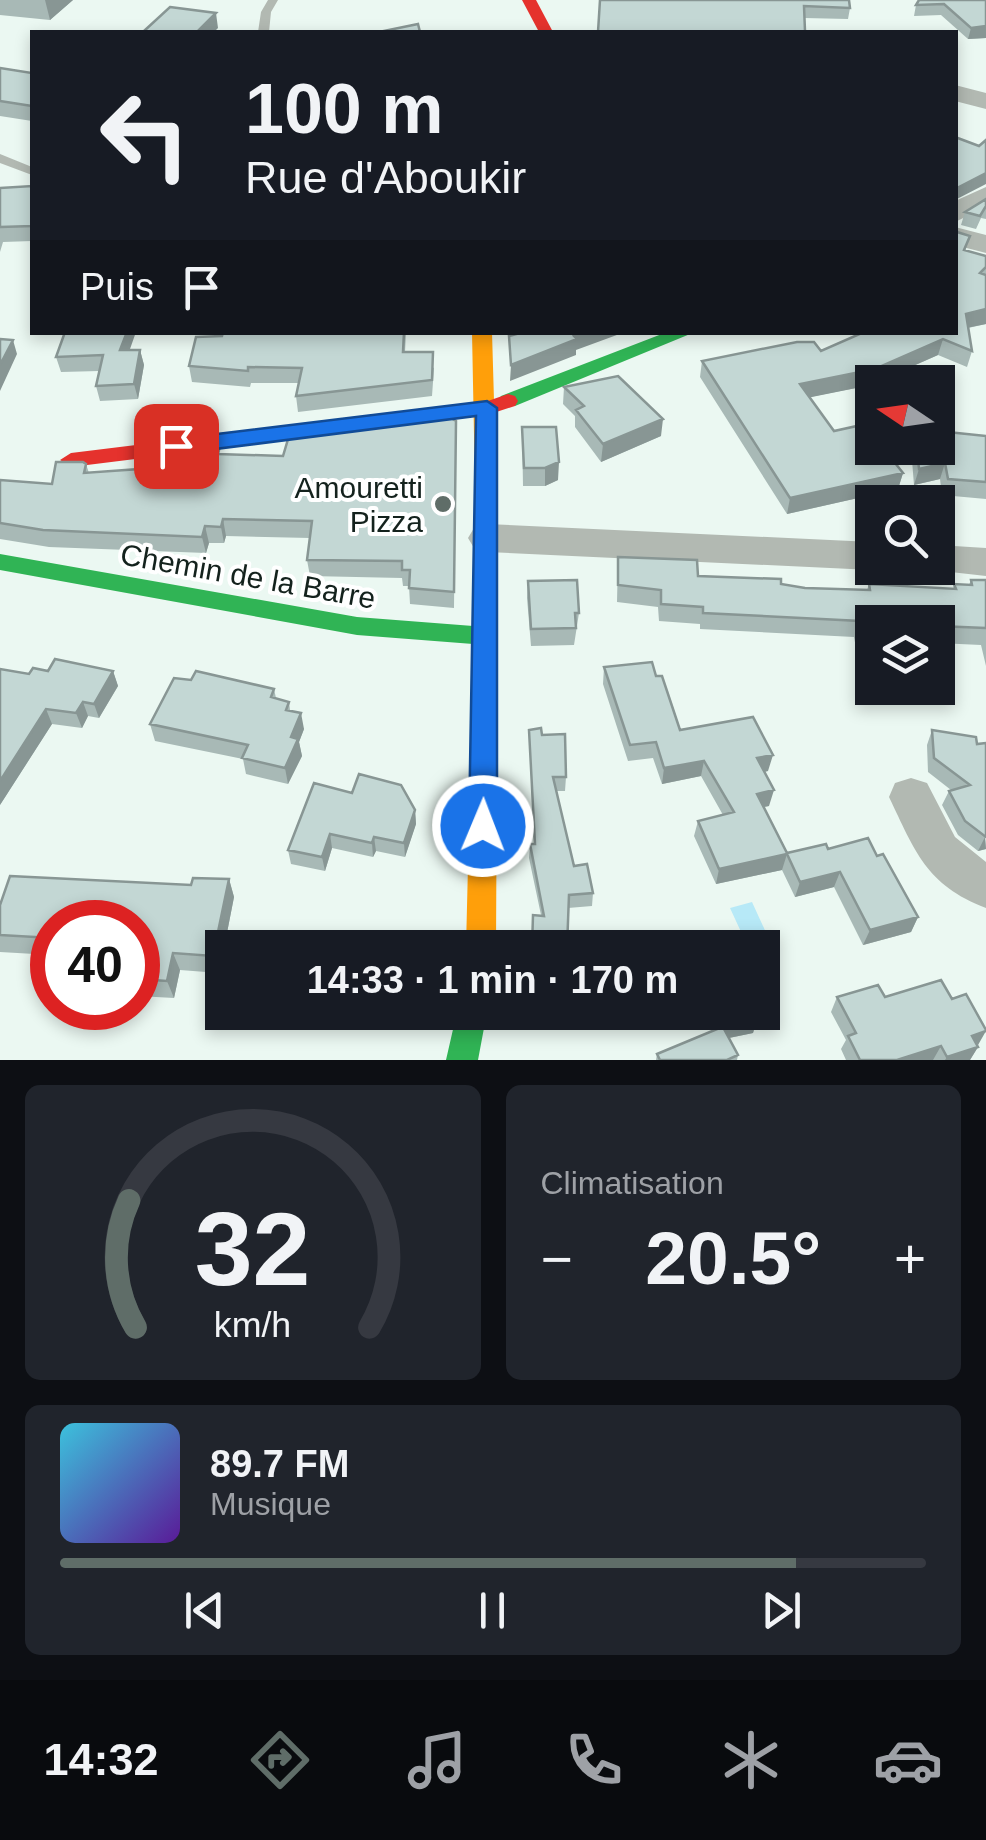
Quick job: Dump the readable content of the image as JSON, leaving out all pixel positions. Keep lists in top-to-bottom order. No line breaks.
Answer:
{"streets":{"street":["Chemin de la Barre"]},"places":["Amouretti Pizza"],"north":"left","page":{"turn":["100 m","Rue d'Aboukir"],"then":"Puis","limit":"40","trip":"14:33 · 1 min · 170 m","tile":"Climatisation","heat":["−","20.5°","+"],"song":["89.7 FM","Musique"],"tabs":"14:32","gauge":["32","km/h"]}}
